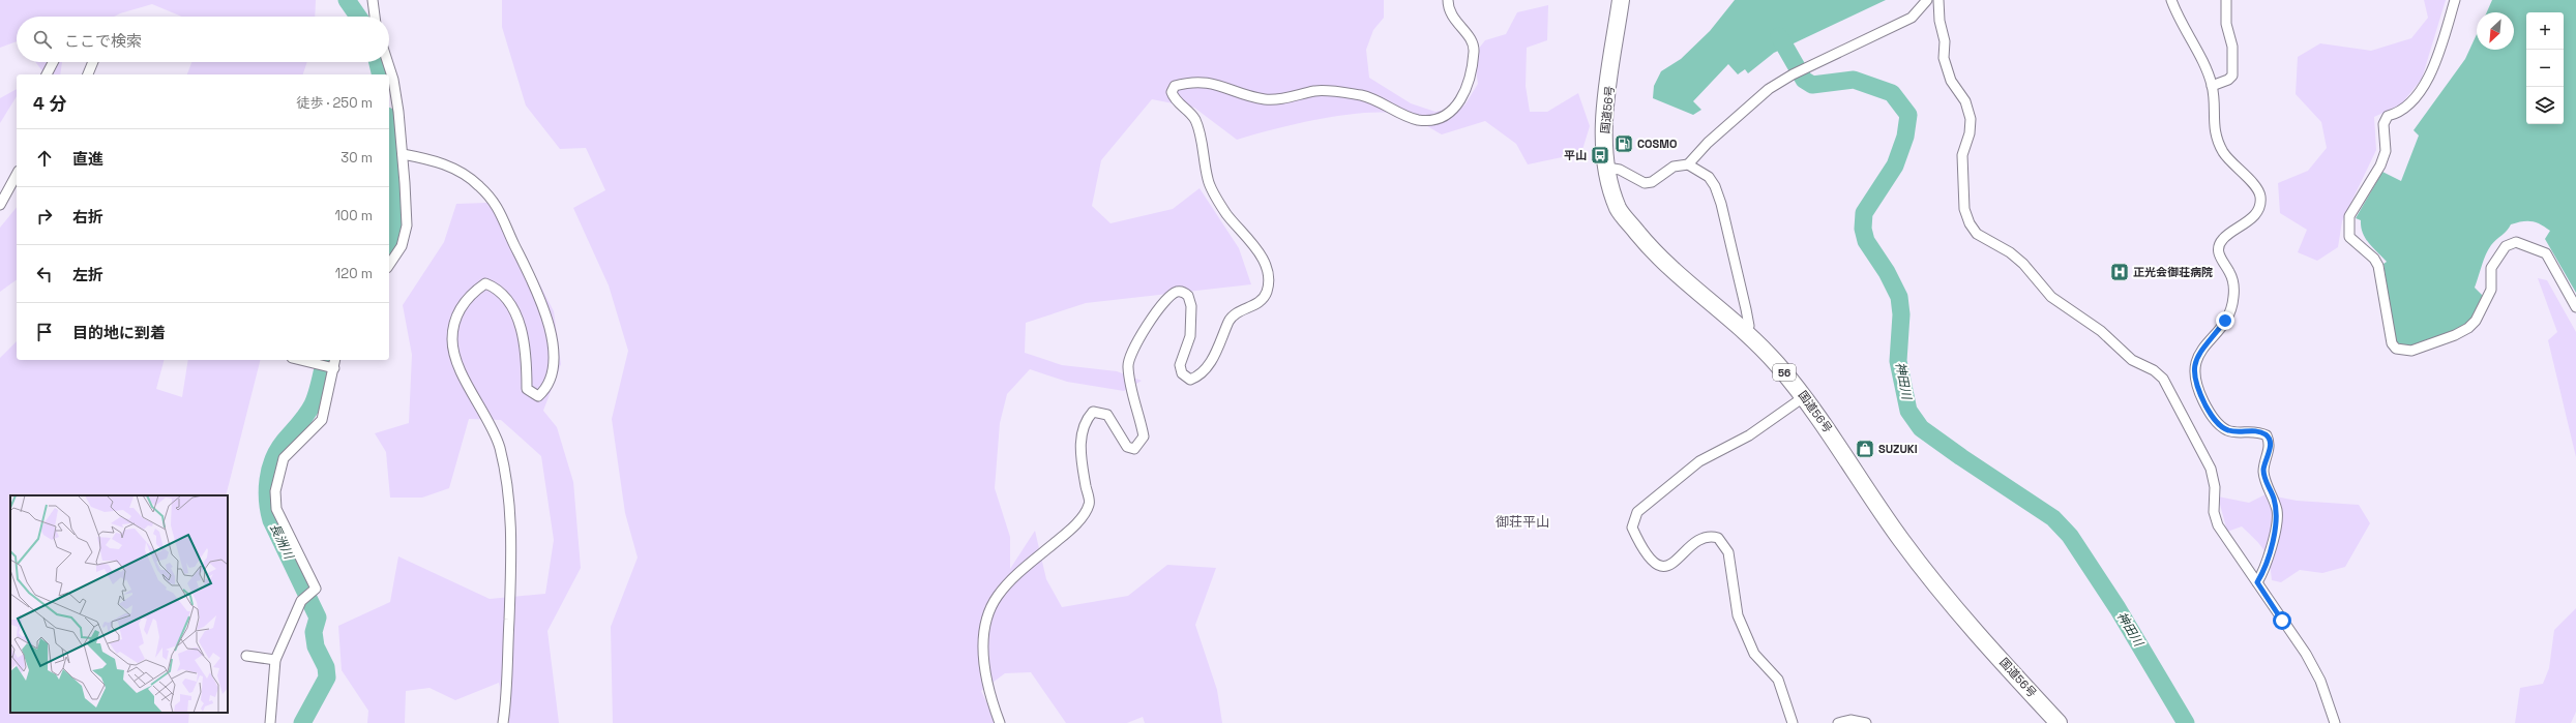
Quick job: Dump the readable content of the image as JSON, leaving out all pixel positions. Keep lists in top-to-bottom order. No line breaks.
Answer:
{"streets":{"highway":["国道56号","56"]},"districts":["御荘平山"],"water":["神田川","長洲川"],"places":{"fuel station":["COSMO"],"bus stop":["平山"],"hospital":["正光会御荘病院"],"shop":["SUZUKI"]},"north":"bottom left","page":{"map_buttons":["+","−"],"search":"ここで検索","heading":["4 分","徒歩 · 250 m"],"list":[["直進","30 m"],["右折","100 m"],["左折","120 m"],"目的地に到着"]}}
